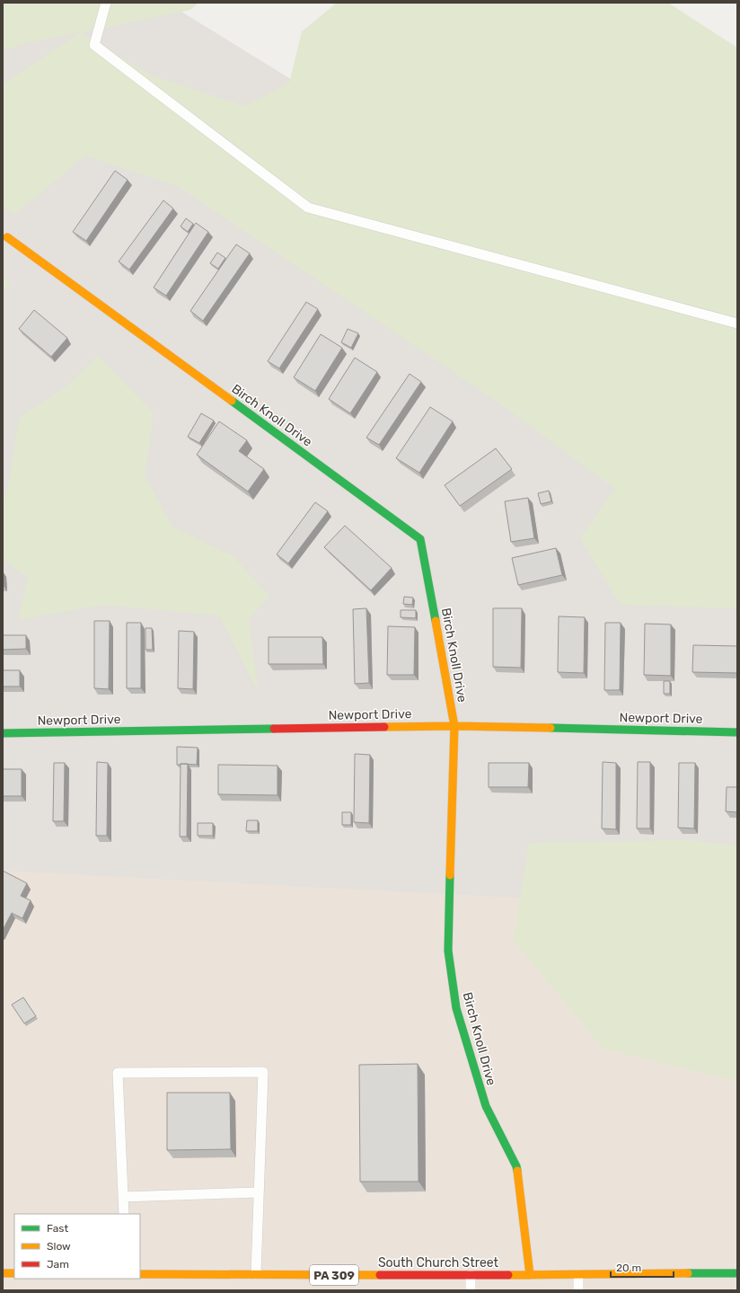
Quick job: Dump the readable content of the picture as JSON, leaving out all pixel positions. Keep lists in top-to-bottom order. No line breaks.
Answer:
{"streets":{"main road":["Birch Knoll Drive","Newport Drive","South Church Street","PA 309"]},"crossings":[["Birch Knoll Drive","Newport Drive"],["Birch Knoll Drive","South Church Street"]],"legend":["Fast","Slow","Jam"],"scale_bar":"20 m"}
